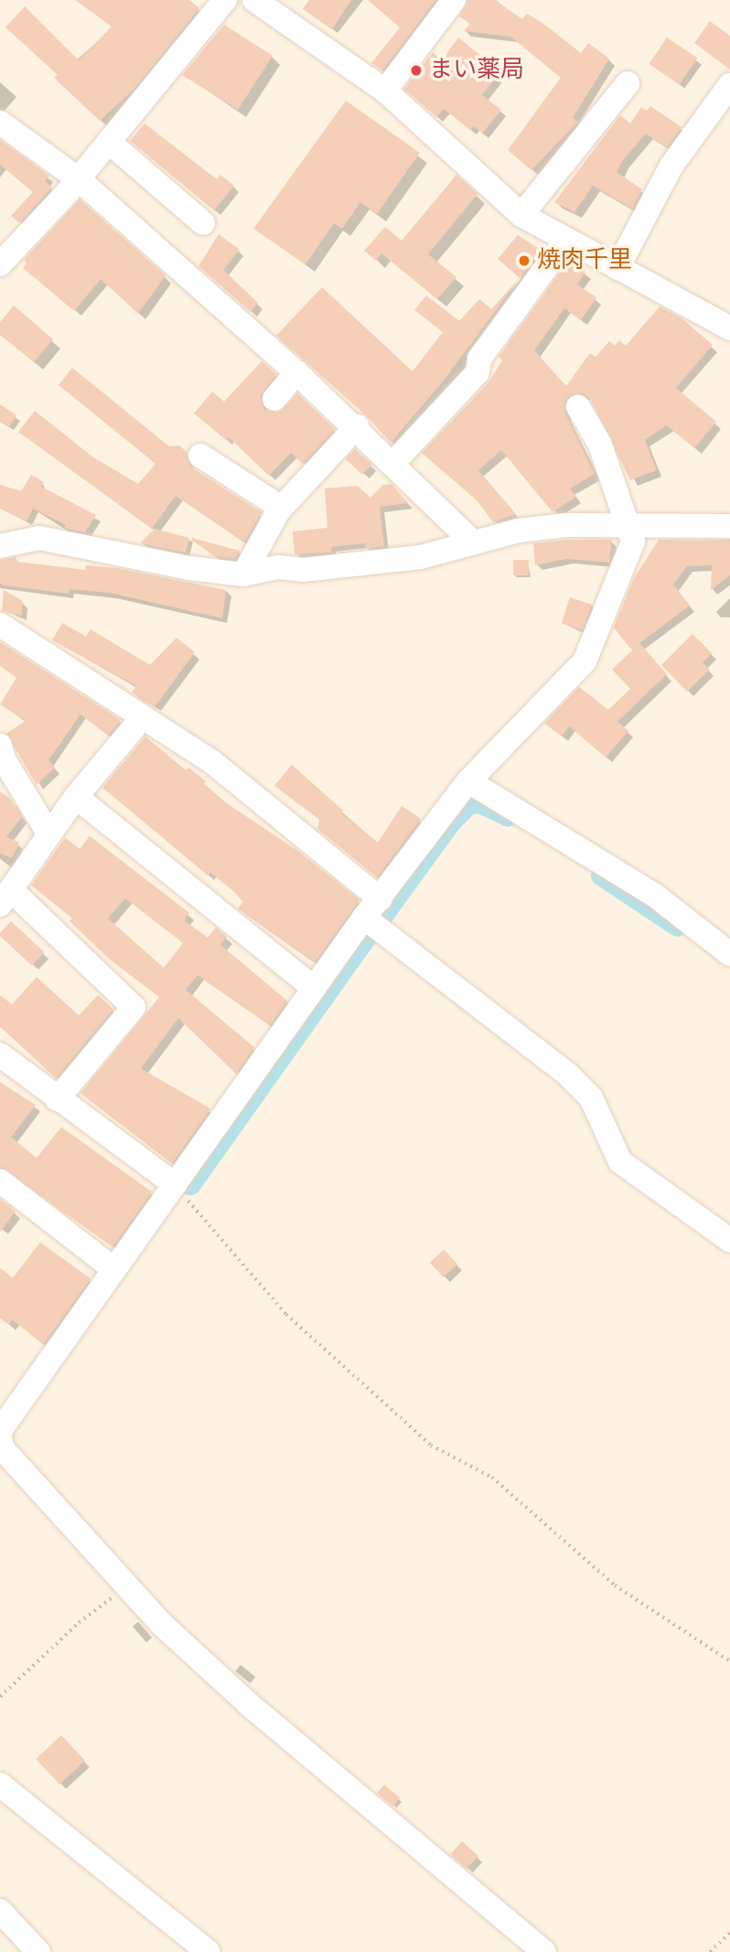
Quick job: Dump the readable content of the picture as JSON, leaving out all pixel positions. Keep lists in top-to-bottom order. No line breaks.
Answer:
{"places":["まい薬局","焼肉千里"]}
